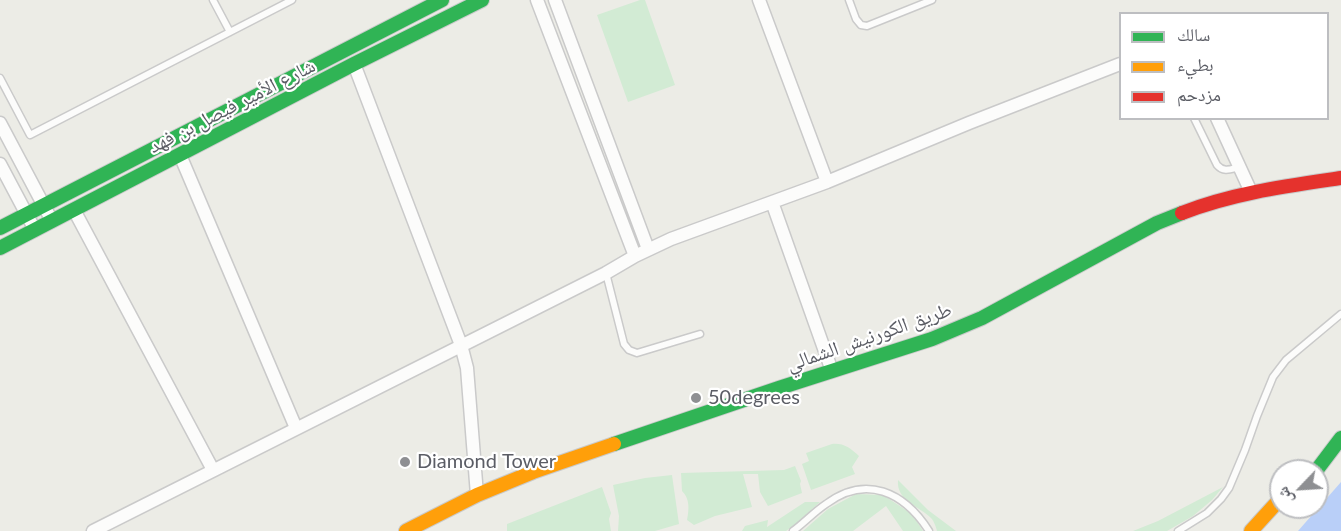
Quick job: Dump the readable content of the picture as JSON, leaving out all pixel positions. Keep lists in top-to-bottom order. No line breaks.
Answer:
{"streets":{"main road":["شارع الأمير فيصل بن فهد","طريق الكورنيش الشمالي"]},"places":["50degrees","Diamond Tower"],"legend":["سالك","بطيء","مزدحم"],"north":"bottom left"}
